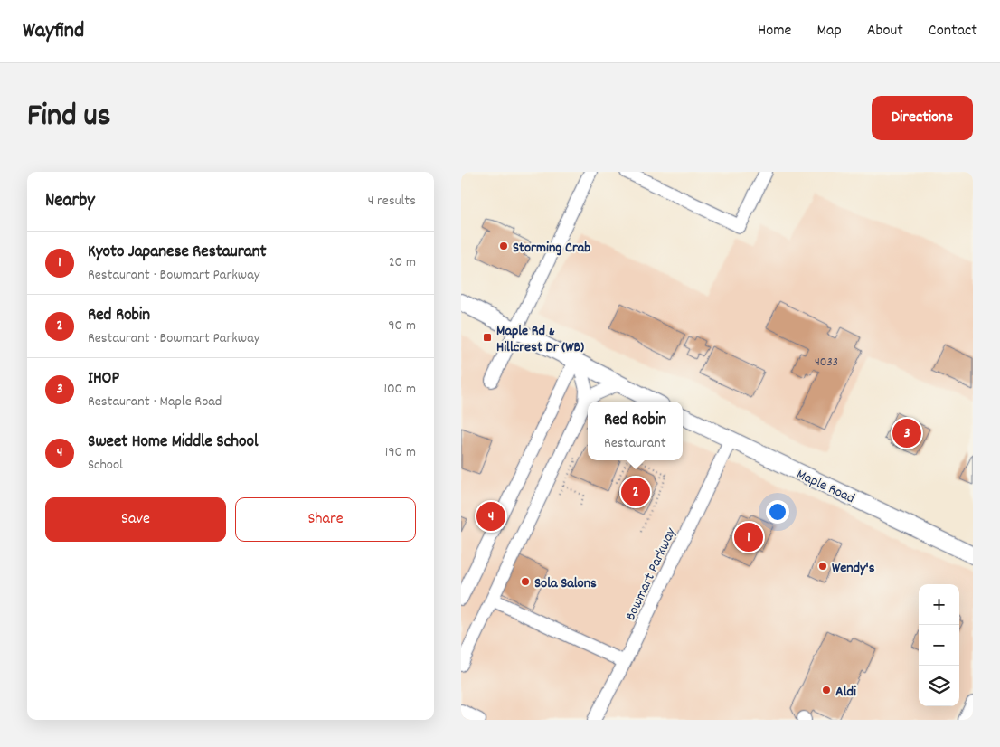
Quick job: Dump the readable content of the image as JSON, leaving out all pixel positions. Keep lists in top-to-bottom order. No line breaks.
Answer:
{"streets":{"main road":["Maple Road"],"street":["Bowmart Parkway"]},"crossings":[["Maple Road","Bowmart Parkway"]],"places":{"other":["Storming Crab","Wendy's","Sola Salons","Aldi"],"transit":["Maple Rd & Hillcrest Dr (WB)"]},"house_numbers":["4033"],"page":{"header":"Wayfind","nav":["Home","Map","About","Contact"],"title":"Find us","buttons":["Directions",["Save","Share"]],"heading":["Nearby","4 results"],"list":[{"mark":"1","name":"Kyoto Japanese Restaurant","note":"Restaurant · Bowmart Parkway","value":"20 m"},{"mark":"2","name":"Red Robin","note":"Restaurant · Bowmart Parkway","value":"90 m"},{"mark":"3","name":"IHOP","note":"Restaurant · Maple Road","value":"100 m"},{"mark":"4","name":"Sweet Home Middle School","note":"School","value":"190 m"}],"popup":["Red Robin","Restaurant"],"pins":["3","2","4","1"],"map_buttons":["+","−"]}}
